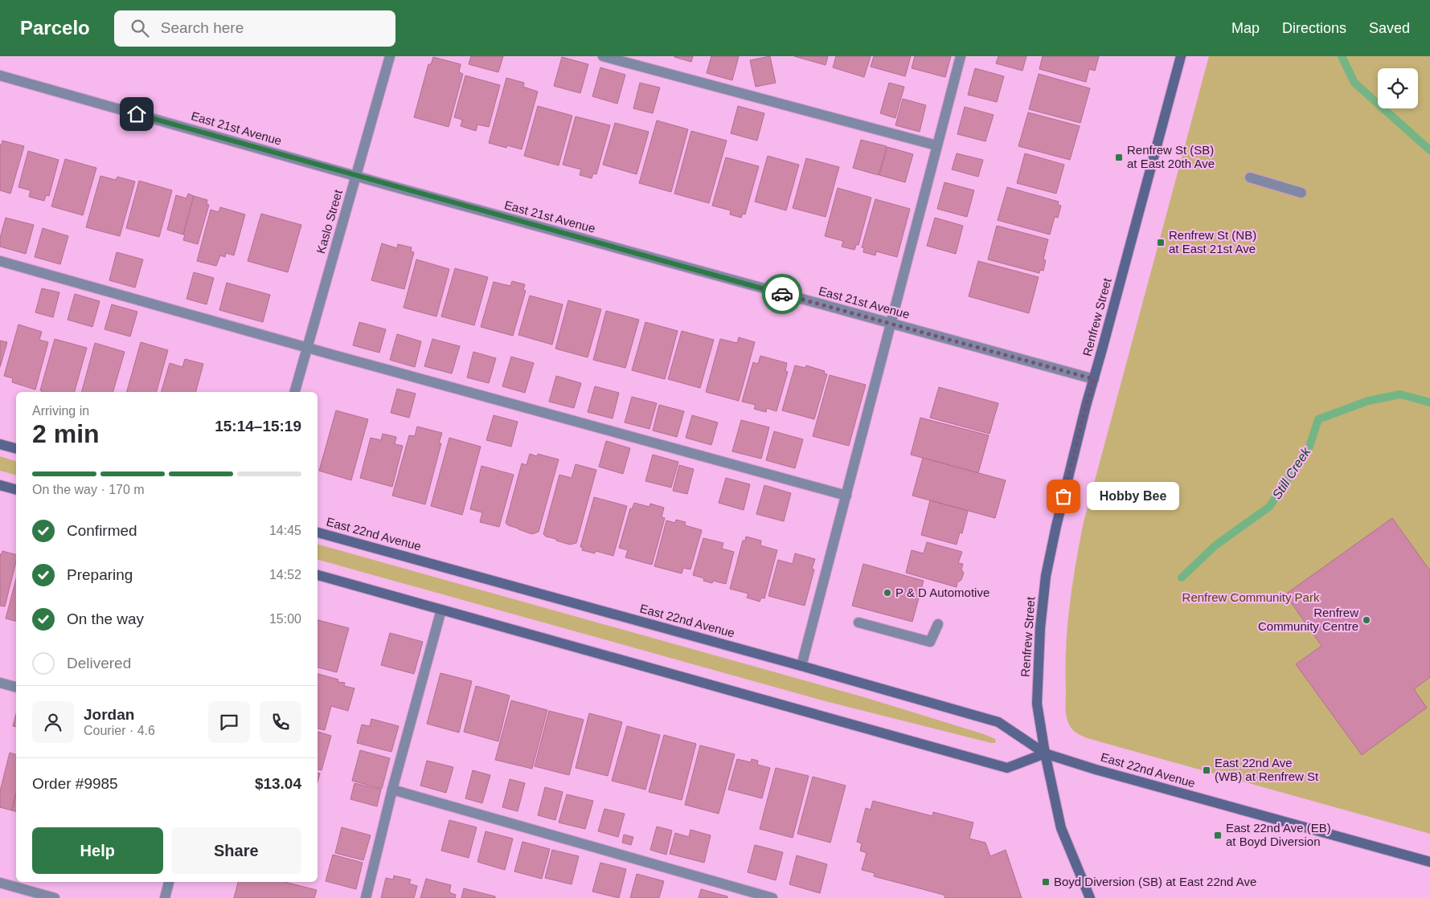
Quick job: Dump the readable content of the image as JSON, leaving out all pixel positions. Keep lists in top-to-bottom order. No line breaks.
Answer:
{"streets":{"street":["East 21st Avenue","Kaslo Street","Renfrew Street","East 22nd Avenue"]},"crossings":[["East 21st Avenue","Kaslo Street"],["East 21st Avenue","Renfrew Street"],["Renfrew Street","East 22nd Avenue"]],"water":["Still Creek"],"parks":["Renfrew Community Park"],"places":{"transit":["Renfrew St (SB) at East 20th Ave","Renfrew St (NB) at East 21st Ave","East 22nd Ave (WB) at Renfrew St","East 22nd Ave (EB) at Boyd Diversion","Boyd Diversion (SB) at East 22nd Ave"],"other":["Hobby Bee","P & D Automotive","Renfrew Community Centre"]},"page":{"header":"Parcelo","search":"Search here","nav":["Map","Directions","Saved"],"heading":["2 min","Arriving in","15:14–15:19"],"panel":["Jordan","Courier · 4.6","Order #9985","$13.04"],"bar":"On the way · 170 m","bubble":"Hobby Bee","list":[["Confirmed","14:45"],["Preparing","14:52"],["On the way","15:00"],"Delivered"],"buttons":["Help","Share"]}}
